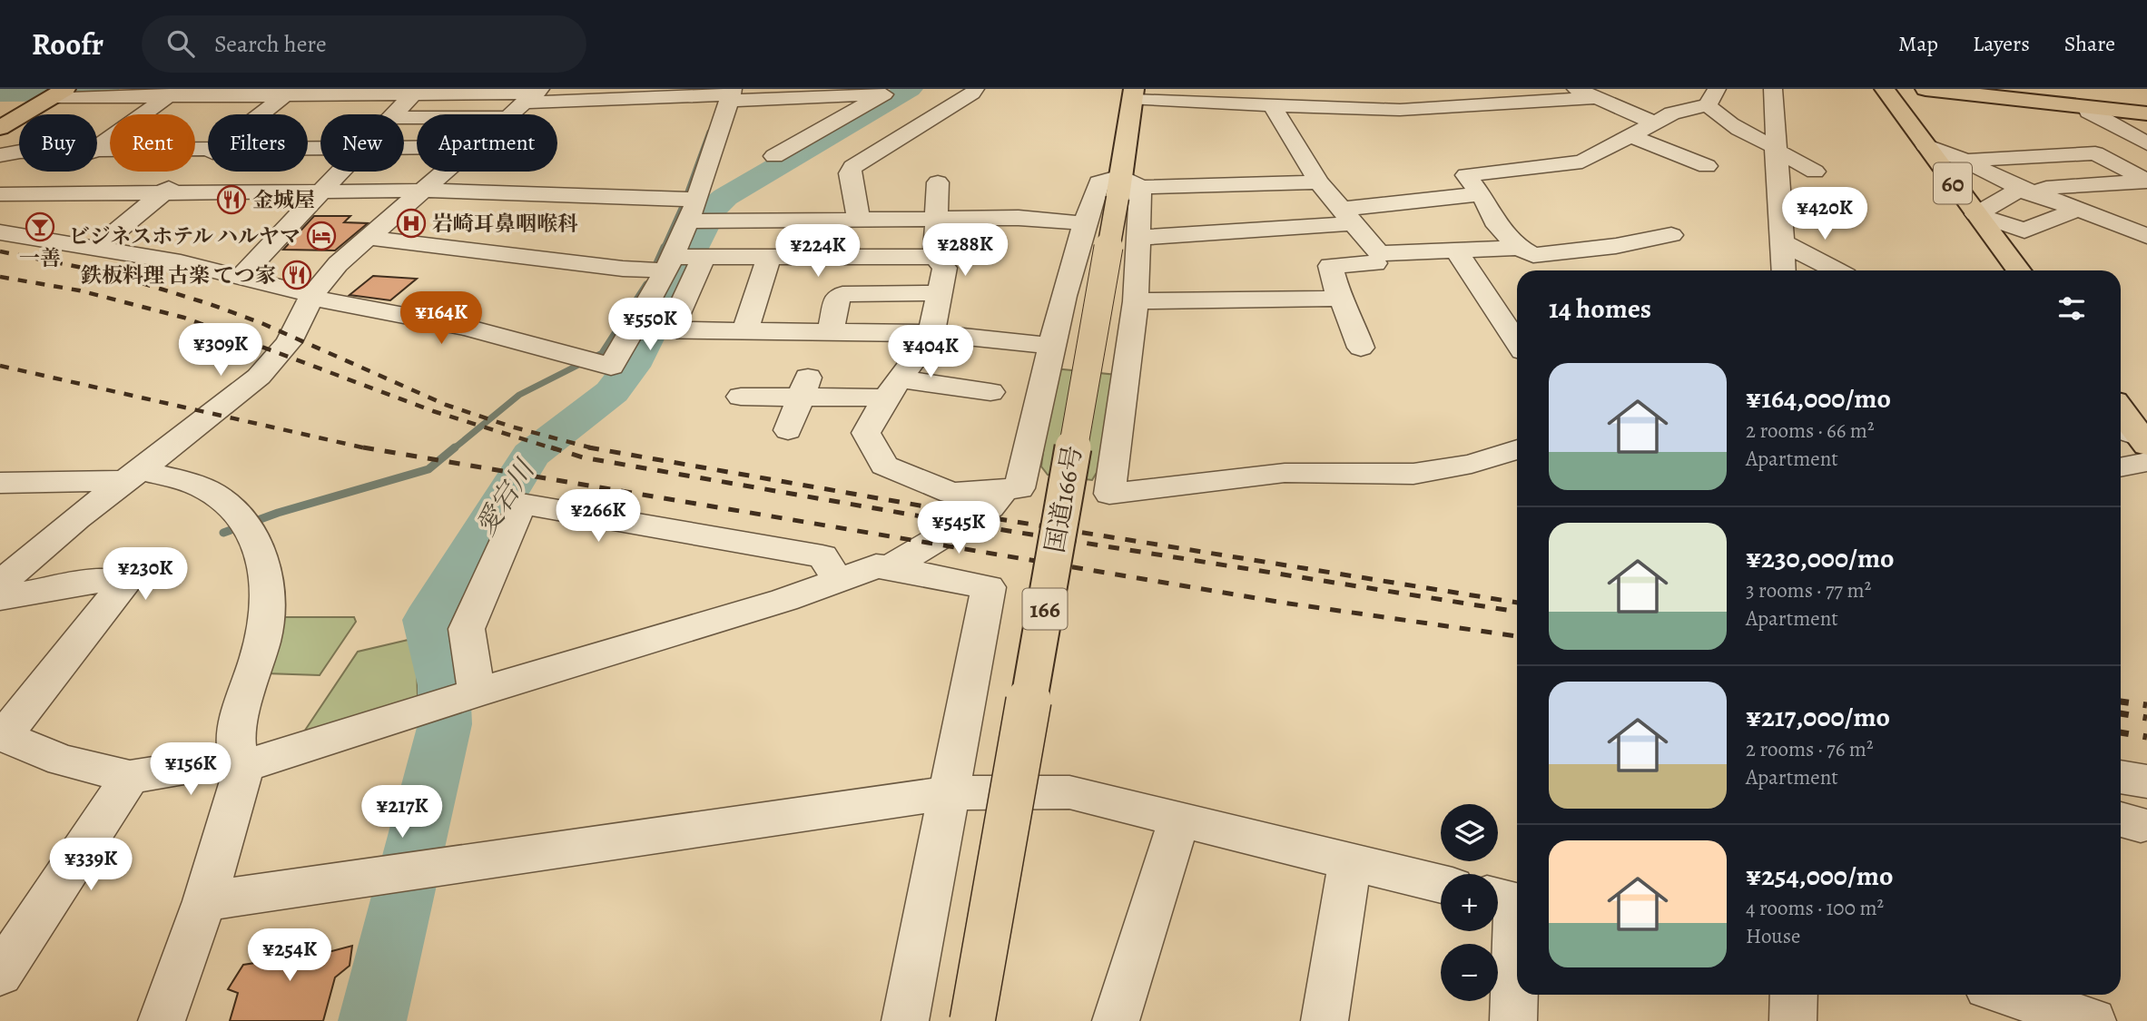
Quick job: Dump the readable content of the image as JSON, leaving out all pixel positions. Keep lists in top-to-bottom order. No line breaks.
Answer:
{"streets":{"main road":["60","国道166号","166"]},"water":["愛宕川"],"places":{"restaurant":["金城屋","鉄板料理 古楽 てつ家"],"hospital":["岩崎耳鼻咽喉科"],"bar":["一善"],"hotel":["ビジネスホテル ハルヤマ"]},"page":{"header":"Roofr","search":"Search here","nav":["Map","Layers","Share"],"chip":["Buy","Rent","Filters","New","Apartment"],"price":["¥420K","¥288K","¥224K","¥164K","¥550K","¥309K","¥404K","¥266K","¥545K","¥230K","¥156K","¥217K","¥339K","¥254K"],"heading":"14 homes","list":[{"name":"¥164,000/mo","note":"2 rooms · 66 m² · Apartment"},{"name":"¥230,000/mo","note":"3 rooms · 77 m² · Apartment"},{"name":"¥217,000/mo","note":"2 rooms · 76 m² · Apartment"},{"name":"¥254,000/mo","note":"4 rooms · 100 m² · House"}],"map_buttons":["+","−"]}}
